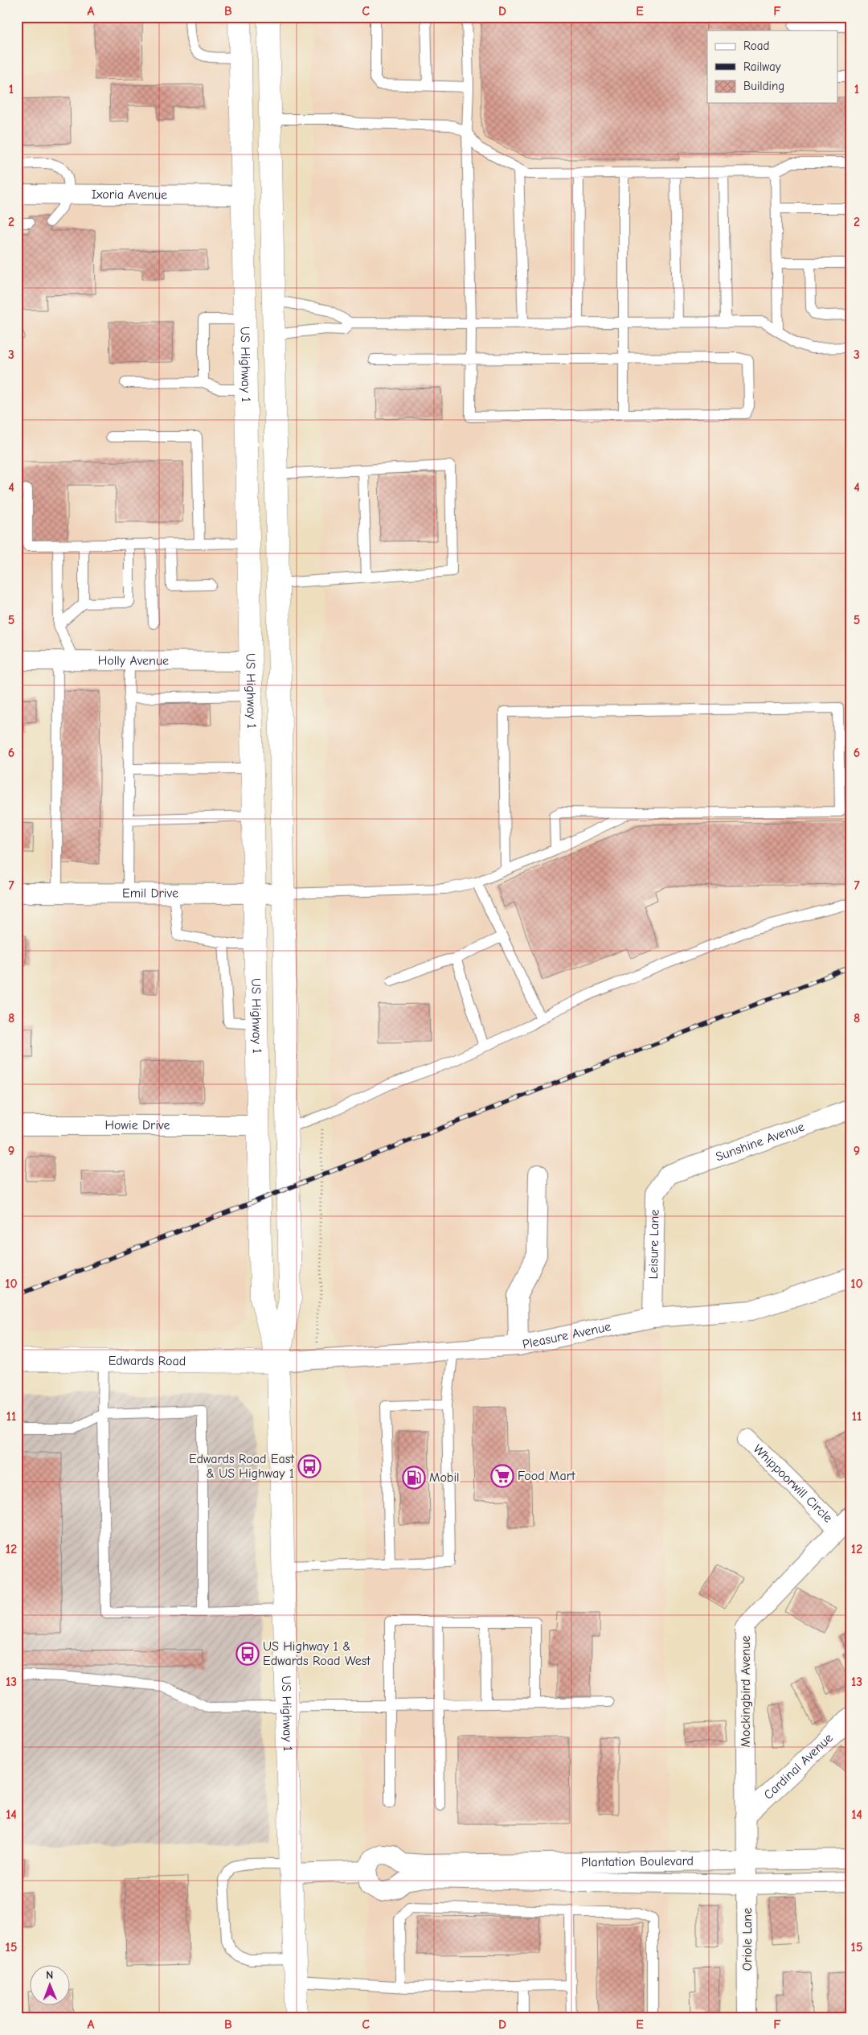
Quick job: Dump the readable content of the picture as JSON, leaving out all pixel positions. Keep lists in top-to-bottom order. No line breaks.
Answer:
{"streets":{"main road":["US Highway 1","Edwards Road"],"street":["Ixoria Avenue","Holly Avenue","Emil Drive","Howie Drive","Sunshine Avenue","Leisure Lane","Pleasure Avenue","Whippoorwill Circle","Mockingbird Avenue","Cardinal Avenue","Plantation Boulevard","Oriole Lane"]},"crossings":[["Ixoria Avenue","US Highway 1"],["US Highway 1","Holly Avenue"],["US Highway 1","Emil Drive"],["US Highway 1","Howie Drive"],["US Highway 1","Pleasure Avenue"],["US Highway 1","Edwards Road"],["Sunshine Avenue","Leisure Lane"],["Leisure Lane","Pleasure Avenue"],["Pleasure Avenue","Edwards Road"],["Whippoorwill Circle","Mockingbird Avenue"],["Mockingbird Avenue","Cardinal Avenue"],["Mockingbird Avenue","Plantation Boulevard"],["Mockingbird Avenue","Oriole Lane"],["Plantation Boulevard","Oriole Lane"]],"places":{"bus stop":["Edwards Road East & US Highway 1","US Highway 1 & Edwards Road West"],"supermarket":["Food Mart"],"fuel station":["Mobil"]},"legend":["Road","Railway","Building"],"north":"top","grid":{"columns":["A","B","C","D","E","F"],"rows":["1","2","3","4","5","6","7","8","9","10","11","12","13","14","15"]}}
